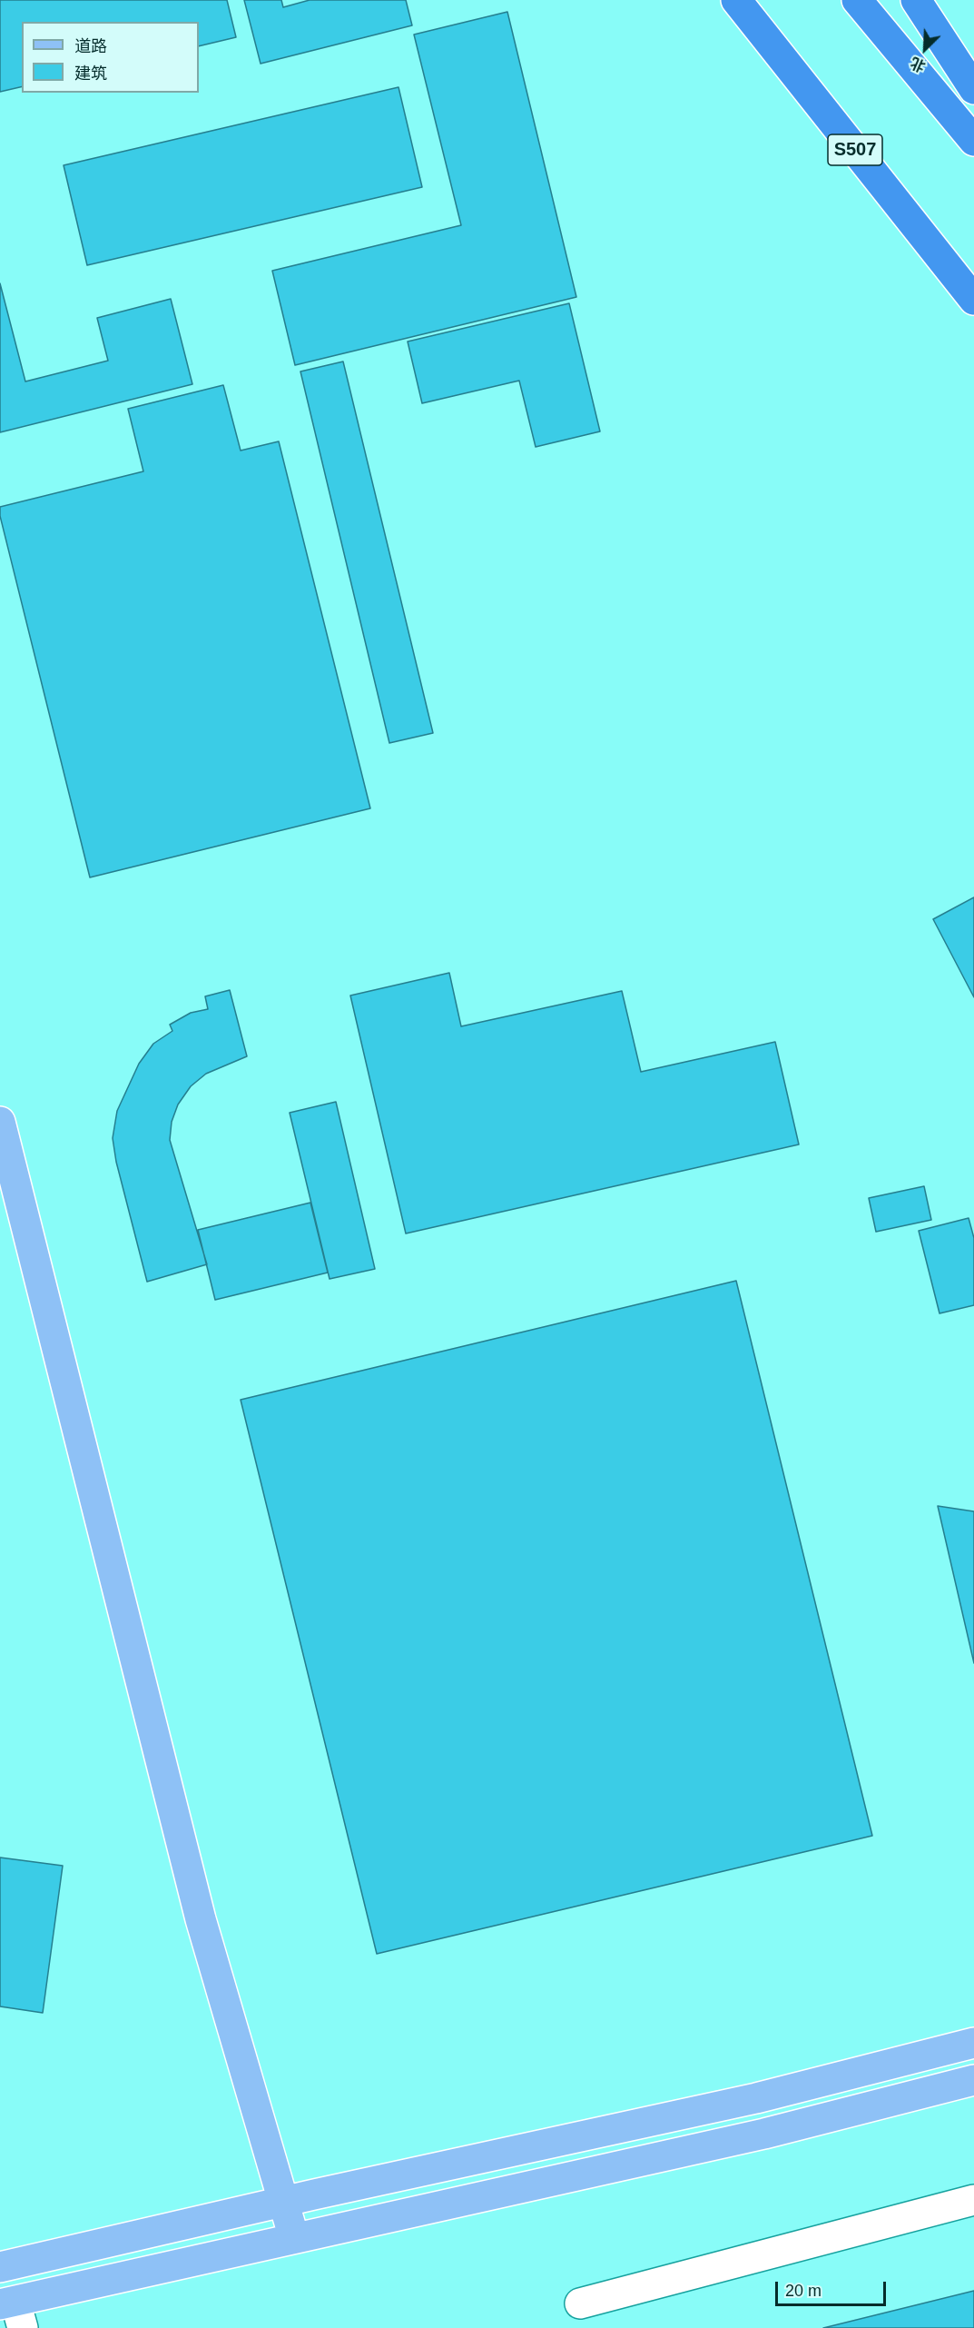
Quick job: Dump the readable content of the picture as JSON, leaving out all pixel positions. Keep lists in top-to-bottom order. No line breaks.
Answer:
{"streets":{"highway":["S507"]},"legend":["道路","建筑"],"scale_bar":"20 m","north":"bottom left"}
